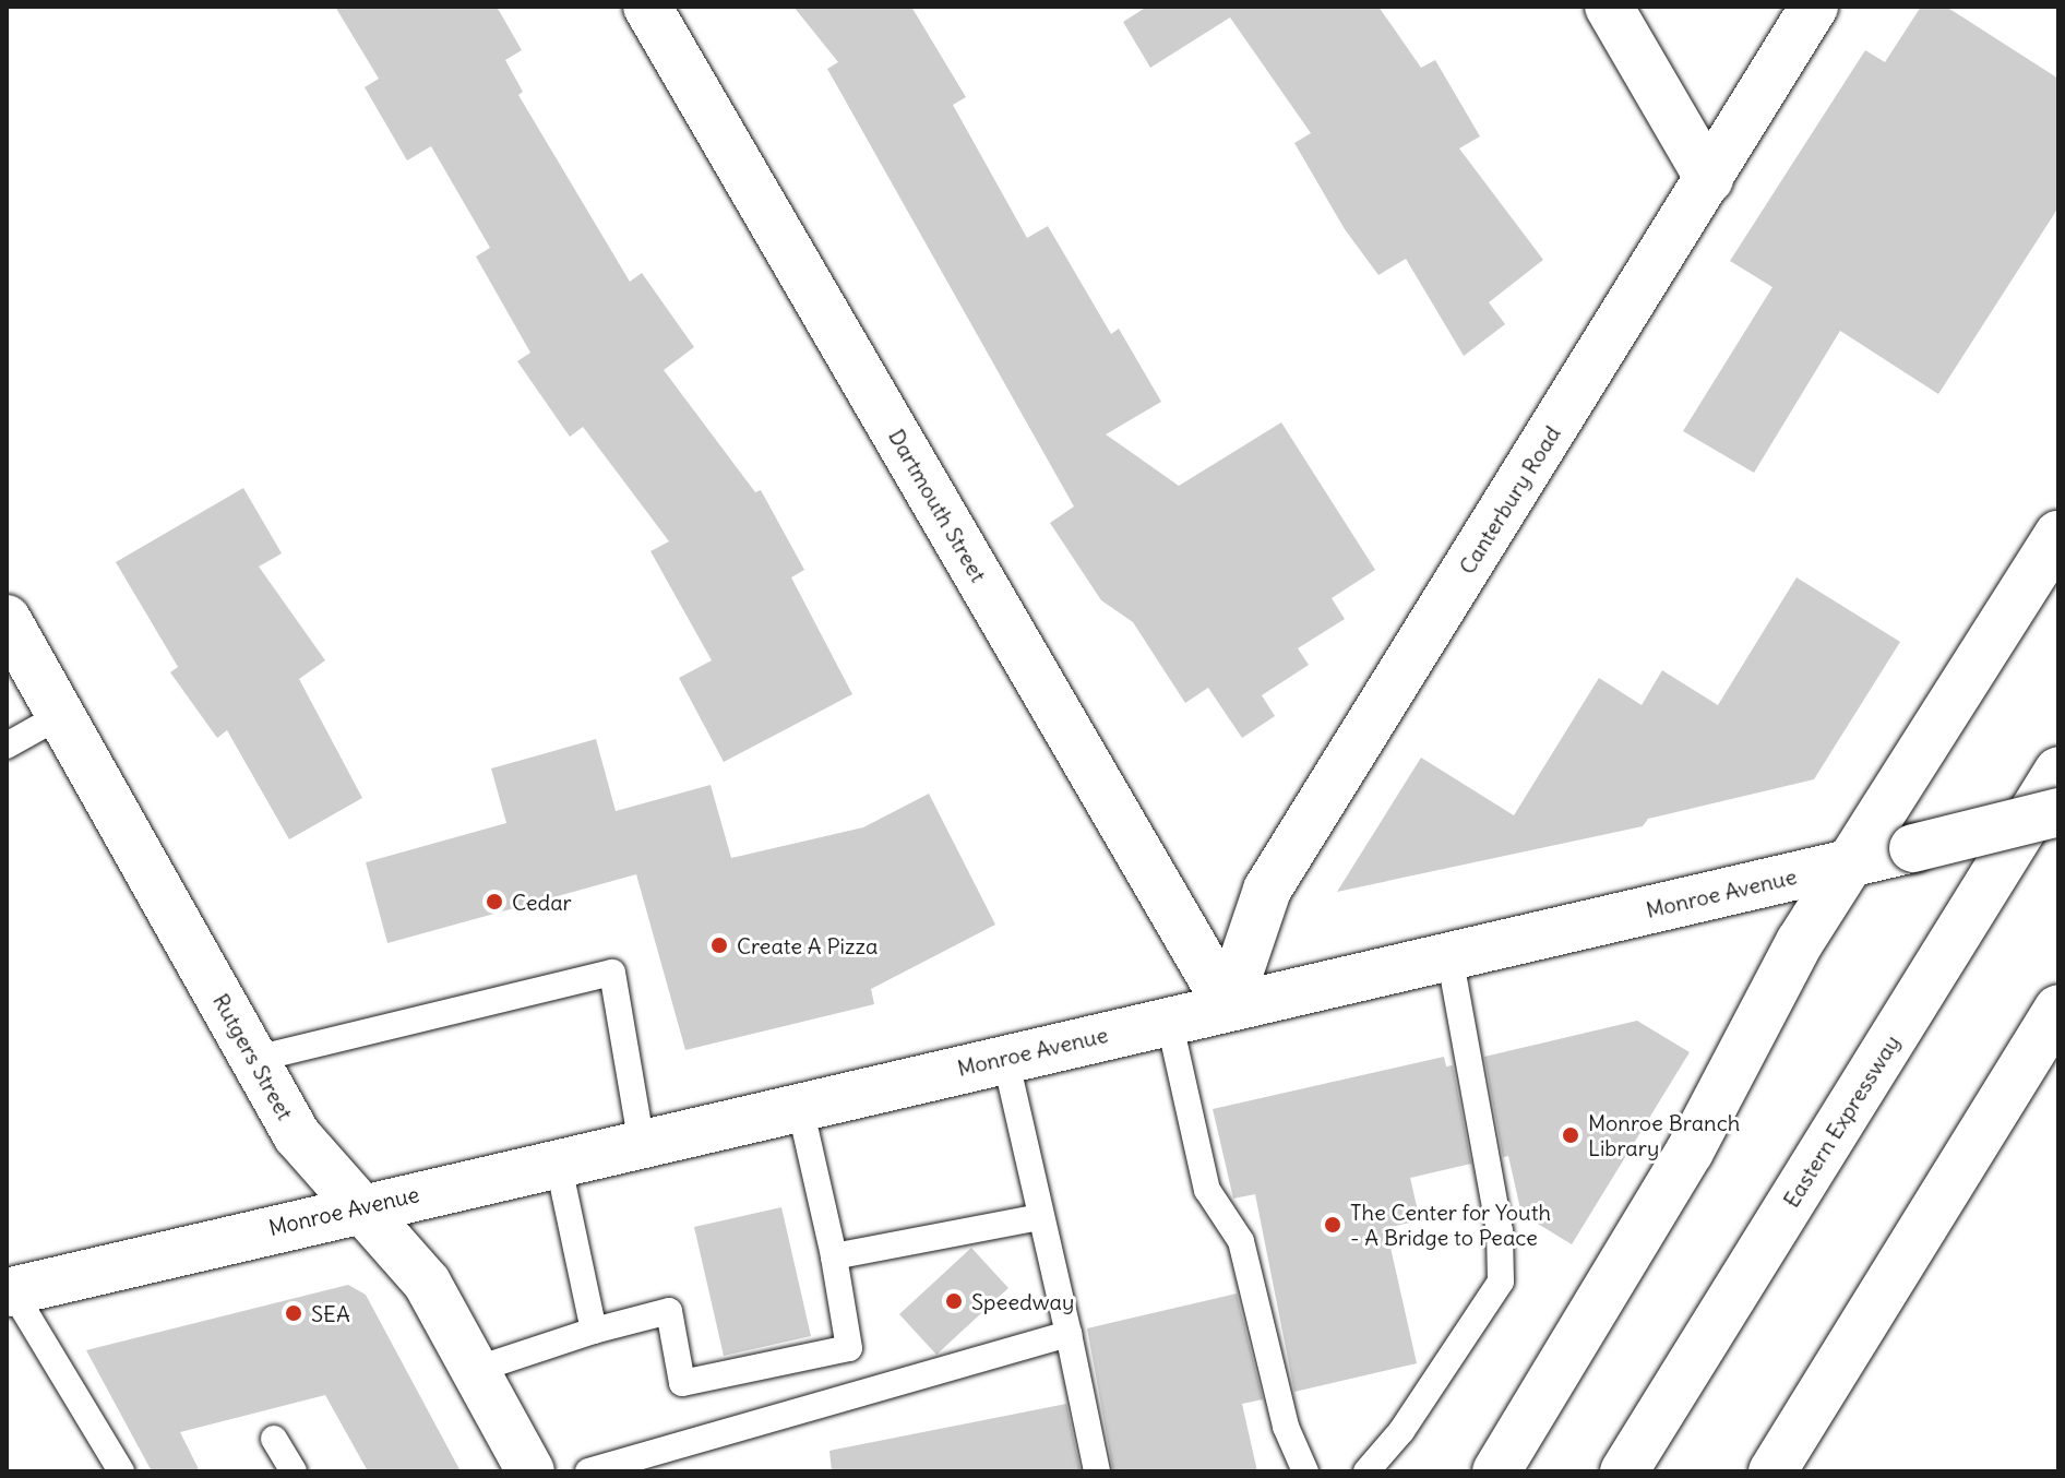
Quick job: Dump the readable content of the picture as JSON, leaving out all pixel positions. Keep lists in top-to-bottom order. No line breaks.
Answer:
{"streets":{"main road":["Canterbury Road","Dartmouth Street","Monroe Avenue","Rutgers Street","Eastern Expressway"]},"crossings":[["Canterbury Road","Dartmouth Street"],["Canterbury Road","Monroe Avenue"],["Dartmouth Street","Monroe Avenue"],["Monroe Avenue","Rutgers Street"]],"places":["Cedar","Create A Pizza","Monroe Branch Library","The Center for Youth - A Bridge to Peace","Speedway","SEA"]}
